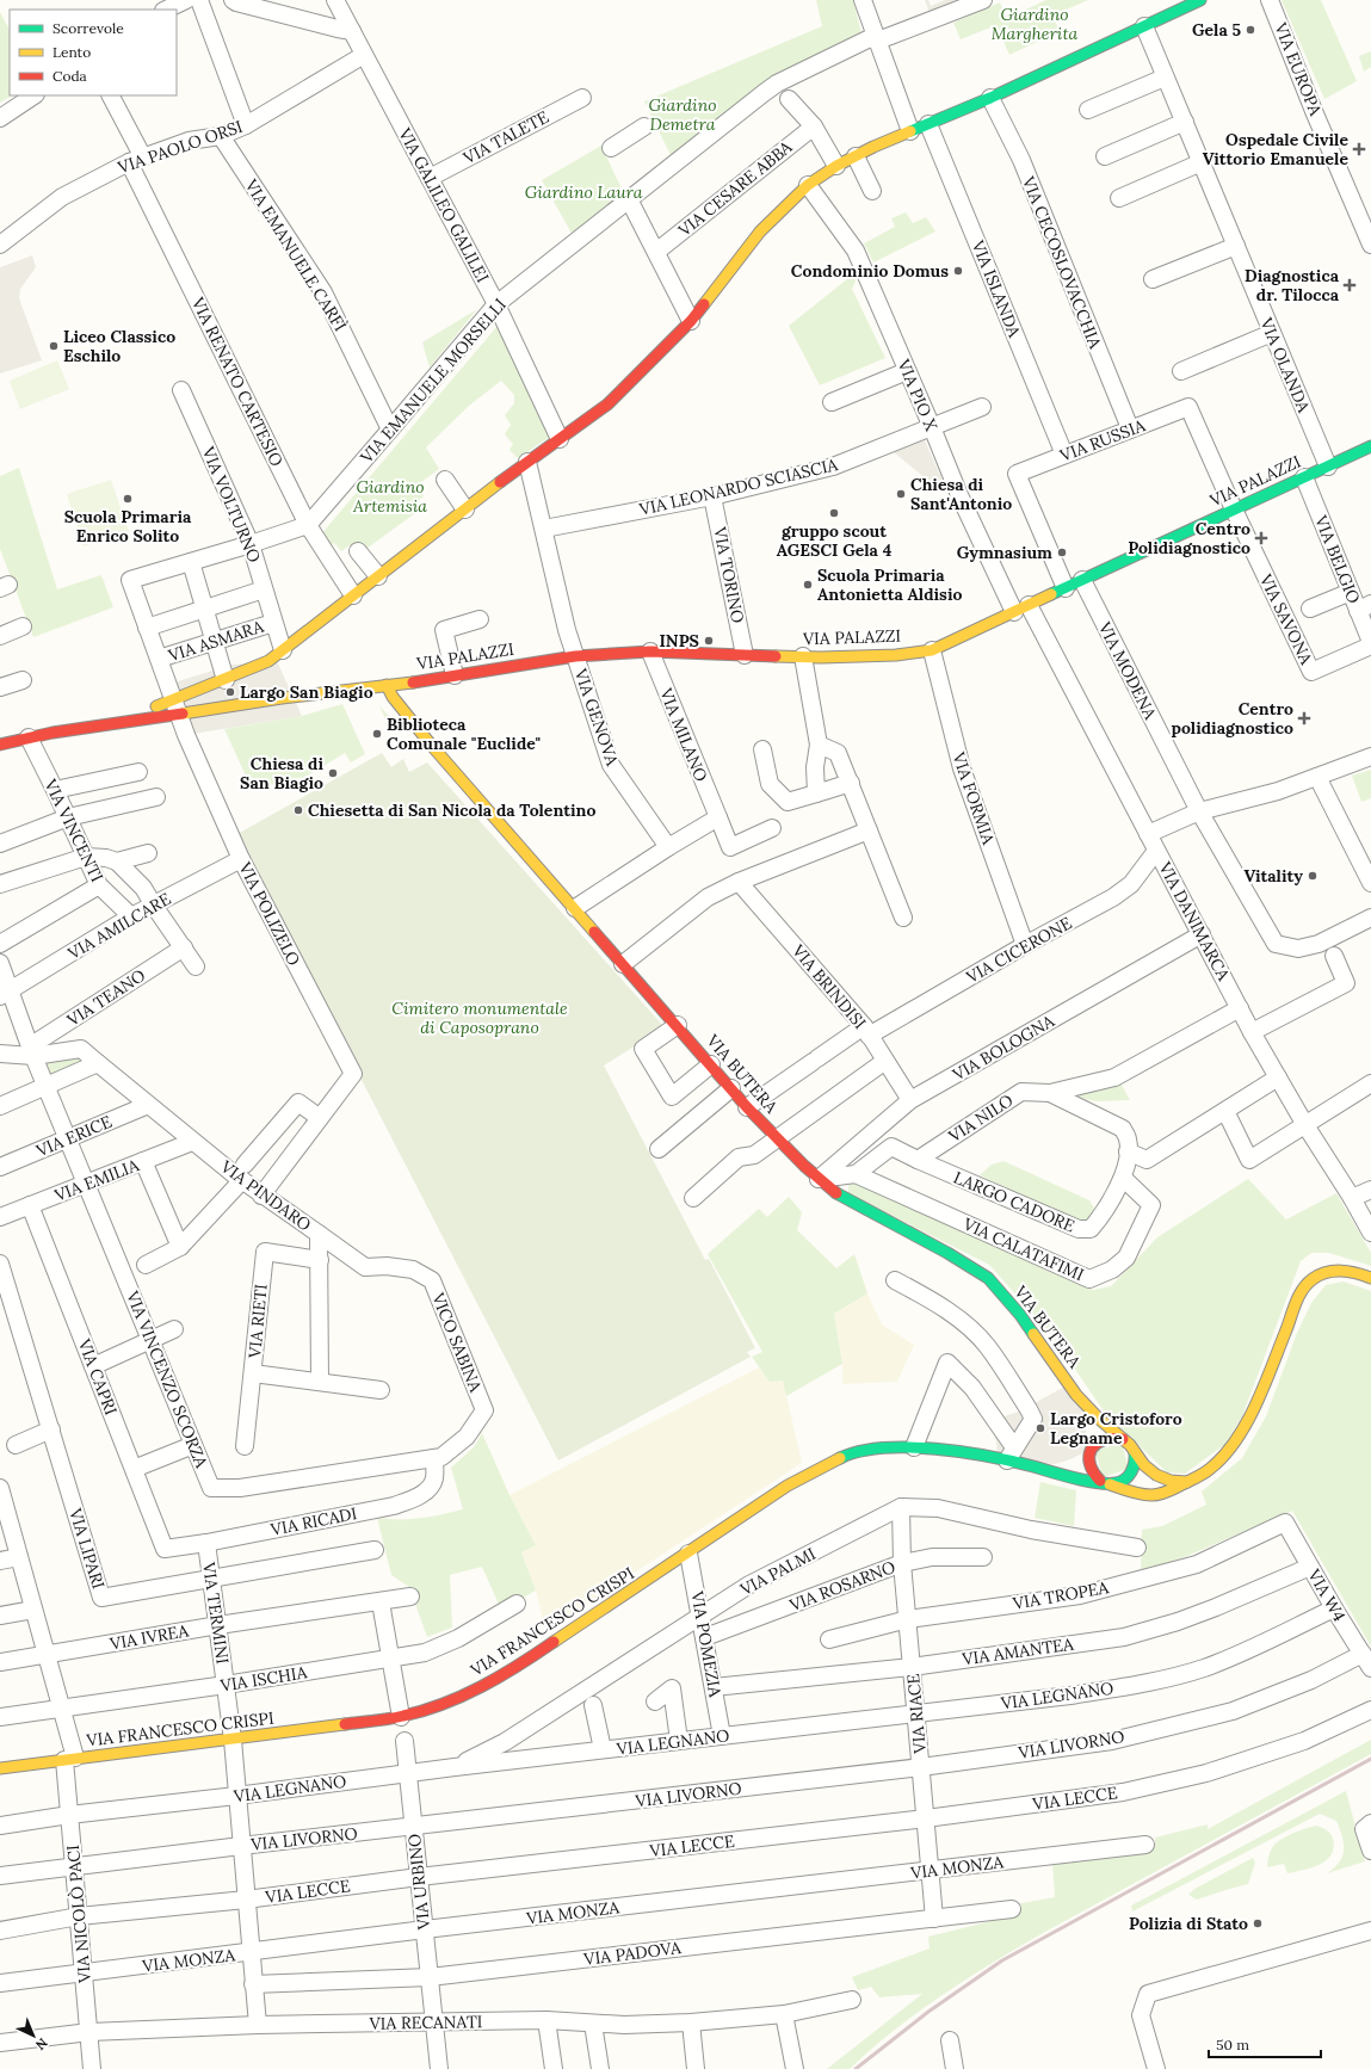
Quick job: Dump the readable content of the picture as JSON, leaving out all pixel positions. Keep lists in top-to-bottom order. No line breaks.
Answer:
{"streets":{"street":["VIA EUROPA","VIA TALETE","VIA PAOLO ORSI","VIA CESARE ABBA","VIA GALILEO GALILEI","VIA EMANUELE CARFÌ","VIA CECOSLOVACCHIA","VIA ISLANDA","VIA OLANDA","VIA EMANUELE MORSELLI","VIA RENATO CARTESIO","VIA PIO X","VIA RUSSIA","VIA PALAZZI","VIA LEONARDO SCIASCIA","VIA VOLTURNO","VIA BELGIO","VIA TORINO","VIA SAVONA","VIA ASMARA","VIA MODENA","VIA GENOVA","VIA MILANO","VIA FORMIA","VIA VINCENTI","VIA POLIZELO","VIA DANIMARCA","VIA AMILCARE","VIA CICERONE","VIA BRINDISI","VIA TEANO","VIA BOLOGNA","VIA BUTERA","VIA NILO","VIA ERICE","VIA EMILIA","VIA PINDARO","LARGO CADORE","VIA CALATAFIMI","VIA RIETI","VICO SABINA","VIA CAPRI","VIA VINCENZO SCORZA","VIA RICADI","VIA LIPARI","VIA PALMI","VIA ROSARNO","VIA TROPEA","VIA W4","VIA TERMINI","VIA FRANCESCO CRISPI","VIA IVREA","VIA POMEZIA","VIA AMANTEA","VIA ISCHIA","VIA LEGNANO","VIA RIACE","VIA LIVORNO","VIA LECCE","VIA MONZA","VIA URBINO","VIA NICOLÒ PACI","VIA PADOVA","VIA RECANATI"]},"crossings":[["VIA TALETE","VIA GALILEO GALILEI"],["VIA PAOLO ORSI","VIA GALILEO GALILEI"],["VIA PAOLO ORSI","VIA EMANUELE CARFÌ"],["VIA PAOLO ORSI","VIA RENATO CARTESIO"],["VIA GALILEO GALILEI","VIA EMANUELE MORSELLI"],["VIA EMANUELE CARFÌ","VIA EMANUELE MORSELLI"],["VIA CECOSLOVACCHIA","VIA RUSSIA"],["VIA ISLANDA","VIA RUSSIA"],["VIA OLANDA","VIA PALAZZI"],["VIA EMANUELE MORSELLI","VIA RENATO CARTESIO"],["VIA PIO X","VIA PALAZZI"],["VIA PIO X","VIA LEONARDO SCIASCIA"],["VIA PIO X","VIA DANIMARCA"],["VIA RUSSIA","VIA PALAZZI"],["VIA RUSSIA","VIA SAVONA"],["VIA PALAZZI","VIA BELGIO"],["VIA PALAZZI","VIA TORINO"],["VIA PALAZZI","VIA SAVONA"],["VIA PALAZZI","VIA MODENA"],["VIA PALAZZI","VIA GENOVA"],["VIA PALAZZI","VIA MILANO"],["VIA PALAZZI","VIA FORMIA"],["VIA PALAZZI","VIA POLIZELO"],["VIA PALAZZI","VIA DANIMARCA"],["VIA PALAZZI","VIA BUTERA"],["VIA LEONARDO SCIASCIA","VIA TORINO"],["VIA LEONARDO SCIASCIA","VIA GENOVA"],["VIA VOLTURNO","VIA ASMARA"],["VIA BELGIO","VIA SAVONA"],["VIA ASMARA","VIA POLIZELO"],["VIA FORMIA","VIA CICERONE"],["VIA VINCENTI","VIA AMILCARE"],["VIA POLIZELO","VIA AMILCARE"],["VIA POLIZELO","VIA PINDARO"],["VIA DANIMARCA","VIA CICERONE"],["VIA DANIMARCA","VIA BOLOGNA"],["VIA AMILCARE","VIA VINCENZO SCORZA"],["VIA CICERONE","VIA BRINDISI"],["VIA CICERONE","VIA BUTERA"],["VIA BRINDISI","VIA BOLOGNA"],["VIA TEANO","VIA PINDARO"],["VIA TEANO","VIA VINCENZO SCORZA"],["VIA BOLOGNA","VIA BUTERA"],["VIA NILO","LARGO CADORE"],["VIA ERICE","VIA PINDARO"],["VIA ERICE","VIA VINCENZO SCORZA"],["VIA EMILIA","VIA PINDARO"],["VIA EMILIA","VIA CAPRI"],["VIA EMILIA","VIA VINCENZO SCORZA"],["VIA PINDARO","VIA RIETI"],["VIA PINDARO","VICO SABINA"],["VIA PINDARO","VIA VINCENZO SCORZA"],["LARGO CADORE","VIA CALATAFIMI"],["VICO SABINA","VIA VINCENZO SCORZA"],["VICO SABINA","VIA RICADI"],["VIA CAPRI","VIA RICADI"],["VIA VINCENZO SCORZA","VIA RICADI"],["VIA RICADI","VIA TERMINI"],["VIA LIPARI","VIA TERMINI"],["VIA PALMI","VIA POMEZIA"],["VIA PALMI","VIA LEGNANO"],["VIA PALMI","VIA RIACE"],["VIA ROSARNO","VIA POMEZIA"],["VIA ROSARNO","VIA RIACE"],["VIA TROPEA","VIA W4"],["VIA TROPEA","VIA RIACE"],["VIA W4","VIA AMANTEA"],["VIA W4","VIA LEGNANO"],["VIA W4","VIA LIVORNO"],["VIA TERMINI","VIA FRANCESCO CRISPI"],["VIA TERMINI","VIA IVREA"],["VIA TERMINI","VIA ISCHIA"],["VIA TERMINI","VIA LEGNANO"],["VIA TERMINI","VIA LIVORNO"],["VIA TERMINI","VIA LECCE"],["VIA TERMINI","VIA MONZA"],["VIA TERMINI","VIA PADOVA"],["VIA TERMINI","VIA RECANATI"],["VIA FRANCESCO CRISPI","VIA POMEZIA"],["VIA FRANCESCO CRISPI","VIA NICOLÒ PACI"],["VIA IVREA","VIA NICOLÒ PACI"],["VIA POMEZIA","VIA AMANTEA"],["VIA POMEZIA","VIA LEGNANO"],["VIA AMANTEA","VIA RIACE"],["VIA ISCHIA","VIA NICOLÒ PACI"],["VIA LEGNANO","VIA RIACE"],["VIA LEGNANO","VIA URBINO"],["VIA LEGNANO","VIA NICOLÒ PACI"],["VIA RIACE","VIA LIVORNO"],["VIA RIACE","VIA LECCE"],["VIA RIACE","VIA MONZA"],["VIA RIACE","VIA PADOVA"],["VIA LIVORNO","VIA URBINO"],["VIA LIVORNO","VIA NICOLÒ PACI"],["VIA LECCE","VIA URBINO"],["VIA LECCE","VIA NICOLÒ PACI"],["VIA MONZA","VIA URBINO"],["VIA MONZA","VIA NICOLÒ PACI"],["VIA URBINO","VIA PADOVA"],["VIA URBINO","VIA RECANATI"],["VIA NICOLÒ PACI","VIA RECANATI"]],"parks":["Giardino Margherita","Giardino Demetra","Giardino Laura","Giardino Artemisia","Cimitero monumentale di Caposoprano"],"places":{"other":["Gela 5","Condominio Domus","Liceo Classico Eschilo","Chiesa di Sant'Antonio","Scuola Primaria Enrico Solito","gruppo scout AGESCI Gela 4","Gymnasium","Scuola Primaria Antonietta Aldisio","INPS","Largo San Biagio","Biblioteca Comunale \"Euclide\"","Chiesa di San Biagio","Chiesetta di San Nicola da Tolentino","Vitality","Largo Cristoforo Legname","Polizia di Stato"],"health":["Ospedale Civile Vittorio Emanuele","Diagnostica dr. Tilocca","Centro Polidiagnostico","Centro polidiagnostico"]},"legend":["Scorrevole","Lento","Coda"],"scale_bar":"50 m","north":"bottom right"}
